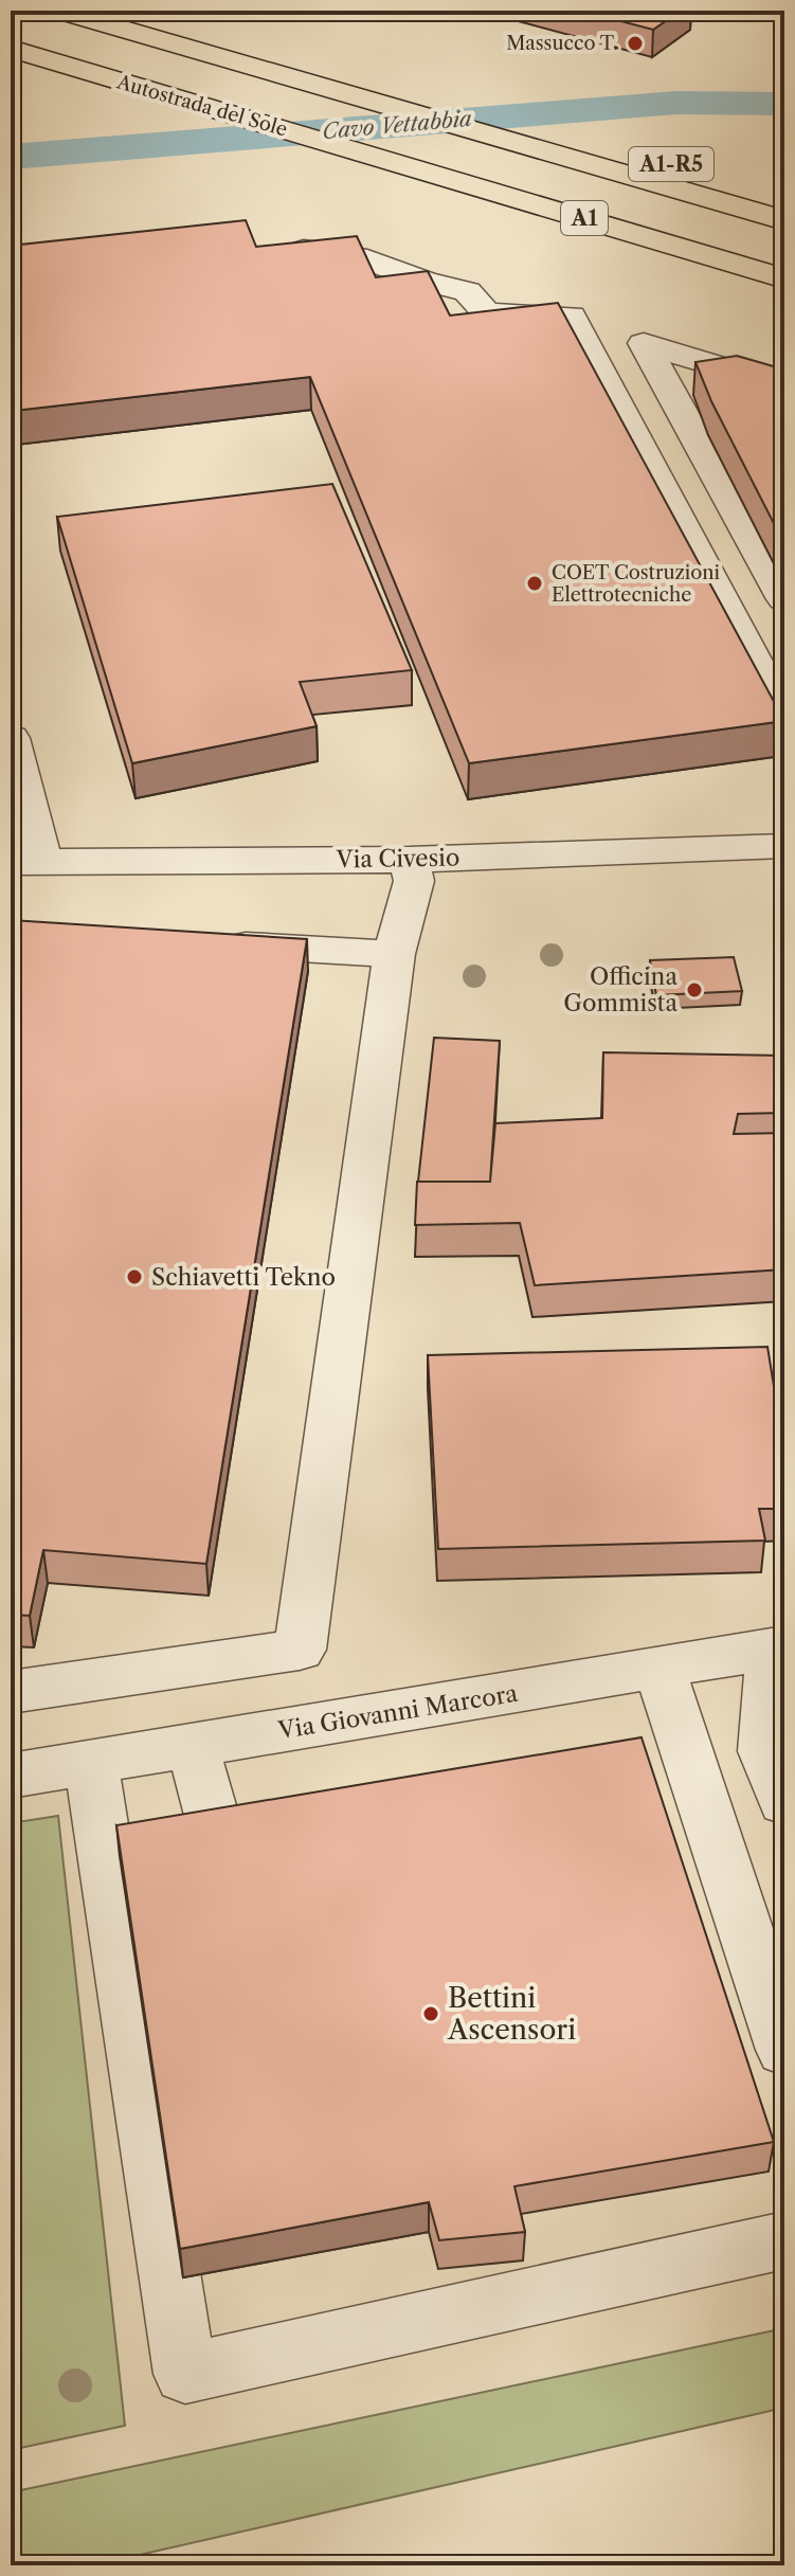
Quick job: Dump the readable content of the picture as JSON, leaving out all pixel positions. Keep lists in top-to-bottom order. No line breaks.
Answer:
{"streets":{"highway":["Autostrada del Sole","A1-R5","A1"],"street":["Via Civesio","Via Giovanni Marcora"]},"crossings":[["A1-R5","A1"]],"water":["Cavo Vettabbia"],"places":["Massucco T.","COET Costruzioni Elettrotecniche","Officina Gommista","Schiavetti Tekno","Bettini Ascensori"]}
